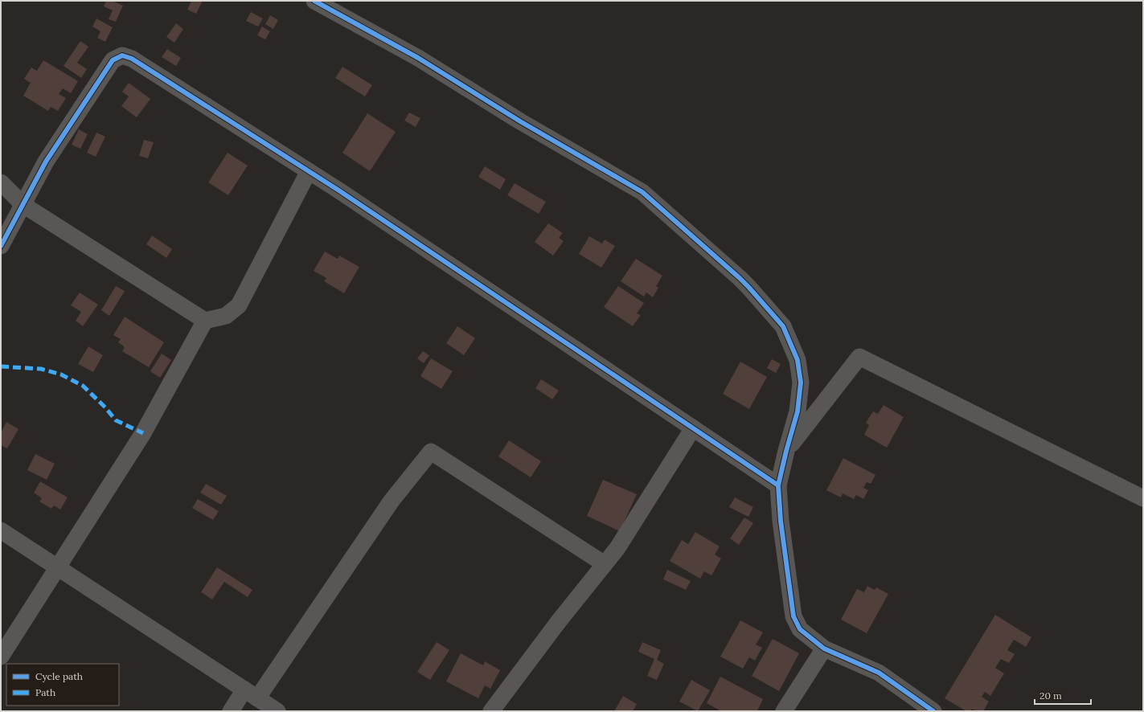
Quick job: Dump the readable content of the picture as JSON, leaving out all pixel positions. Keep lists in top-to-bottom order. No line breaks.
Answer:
{"legend":["Cycle path","Path"],"scale_bar":"20 m"}
